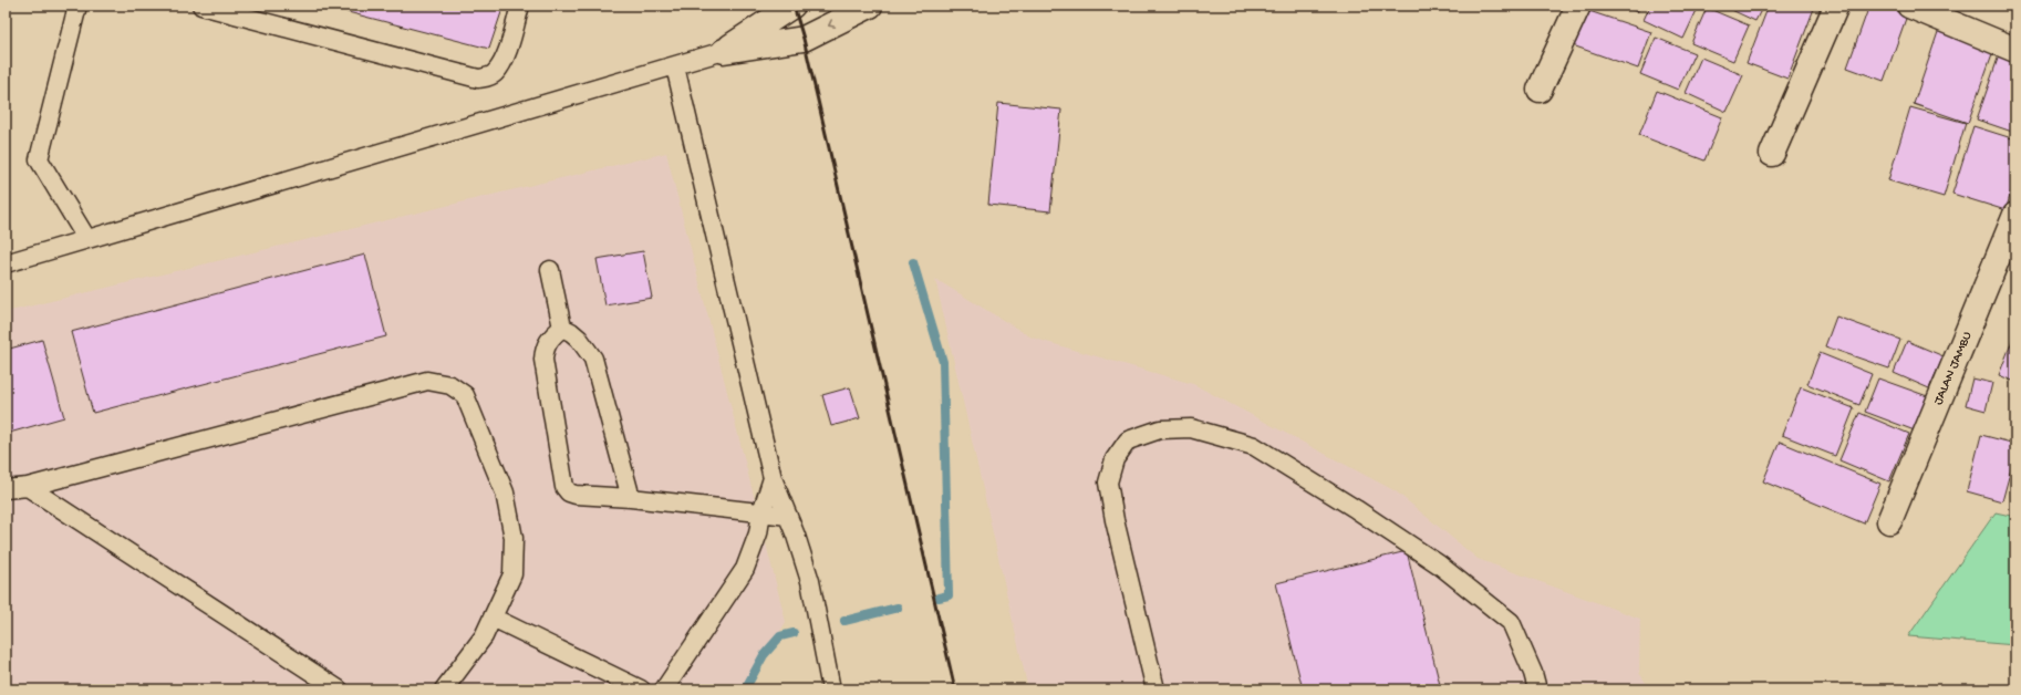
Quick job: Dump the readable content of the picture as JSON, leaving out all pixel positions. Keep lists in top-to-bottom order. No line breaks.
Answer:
{"streets":{"street":["JALAN JAMBU"]}}
